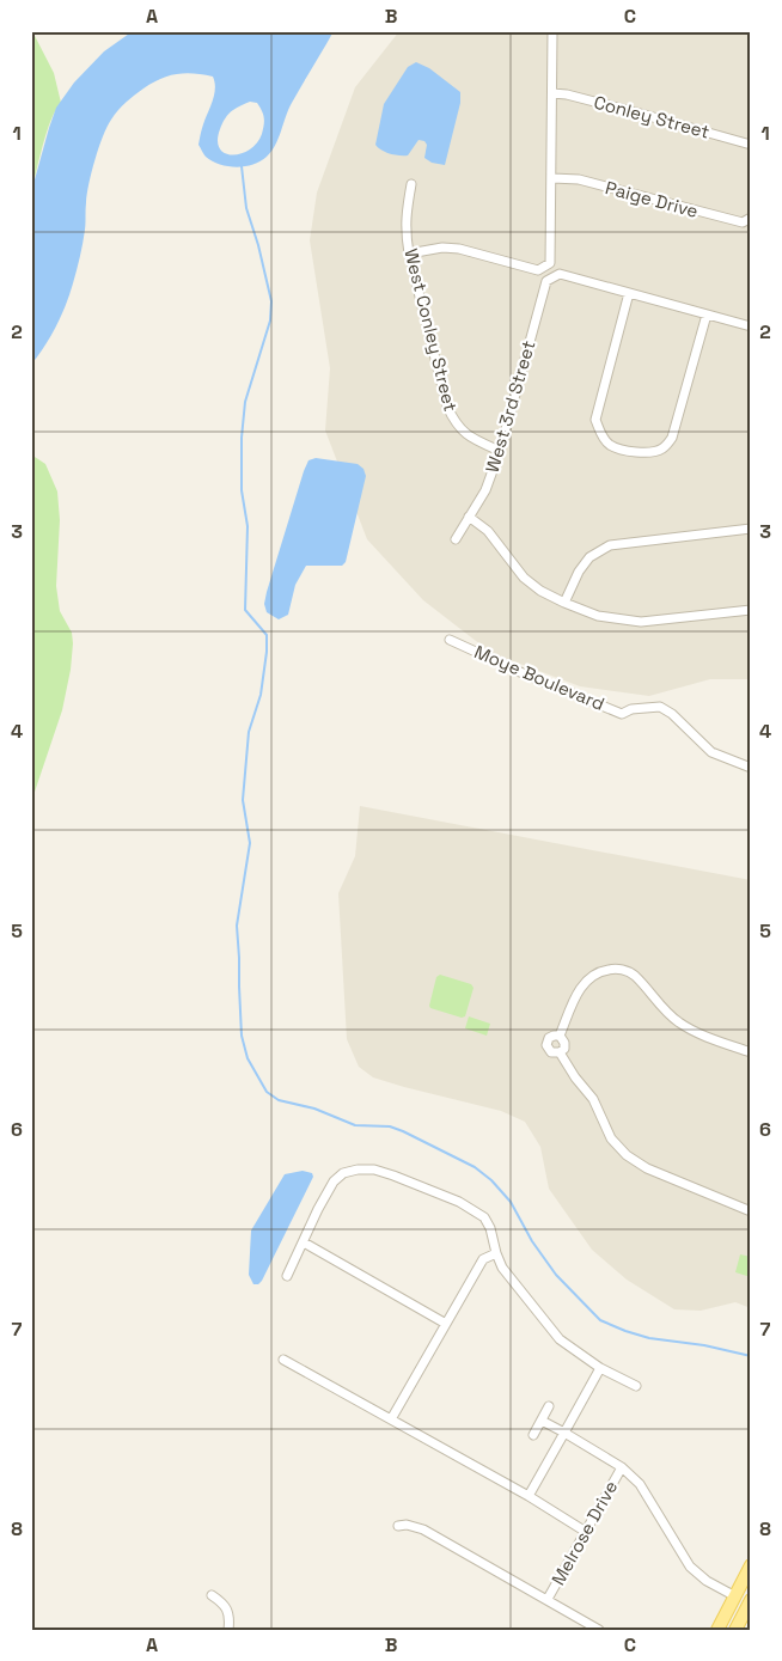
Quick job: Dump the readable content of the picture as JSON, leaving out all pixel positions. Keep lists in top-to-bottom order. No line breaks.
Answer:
{"streets":{"street":["Conley Street","Paige Drive","West Conley Street","West 3rd Street","Moye Boulevard","Melrose Drive"]},"crossings":[["West Conley Street","West 3rd Street"]],"grid":{"columns":["A","B","C"],"rows":["1","2","3","4","5","6","7","8"]}}
